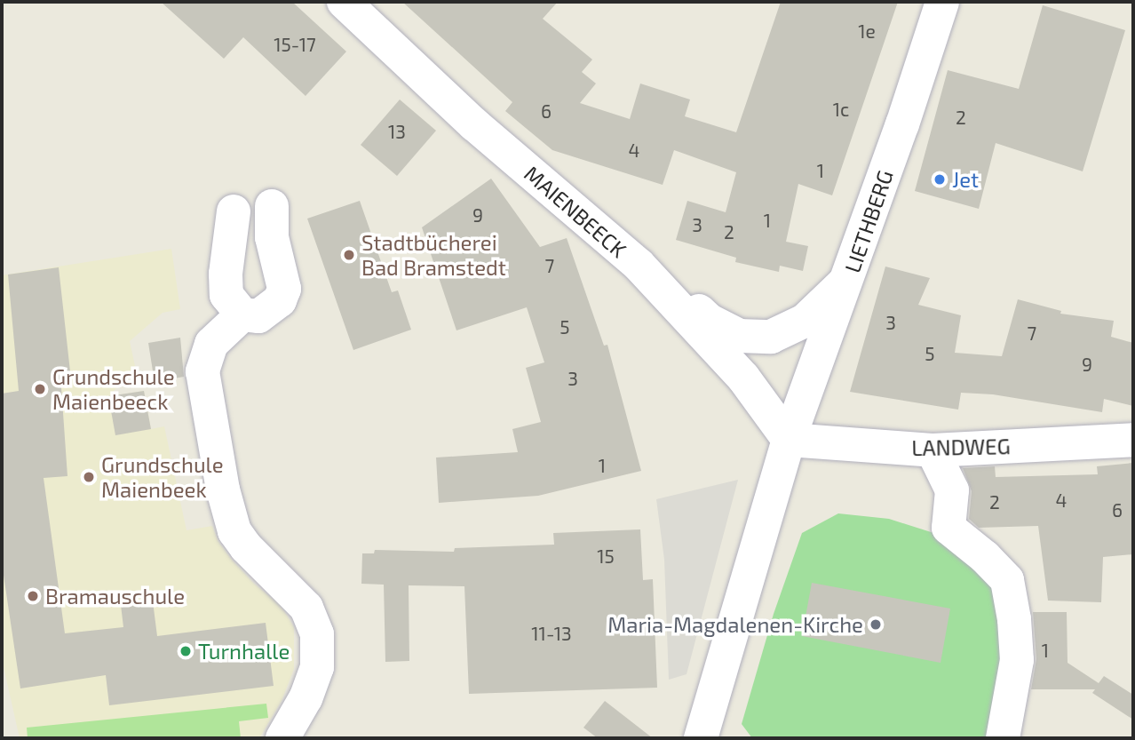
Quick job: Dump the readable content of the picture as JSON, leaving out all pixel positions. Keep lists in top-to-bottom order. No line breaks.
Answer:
{"streets":{"street":["MAIENBEECK","LIETHBERG","LANDWEG"]},"crossings":[["MAIENBEECK","LIETHBERG"],["MAIENBEECK","LANDWEG"],["LIETHBERG","LANDWEG"]],"places":["Jet","Stadtbücherei Bad Bramstedt","Grundschule Maienbeeck","Grundschule Maienbeek","Bramauschule","Maria-Magdalenen-Kirche","Turnhalle"],"house_numbers":["1e","15-17","1c","6","2","13","4","1","9","1","3","2","7","3","5","7","5","9","3","1","4","2","6","15","11-13","1"]}
